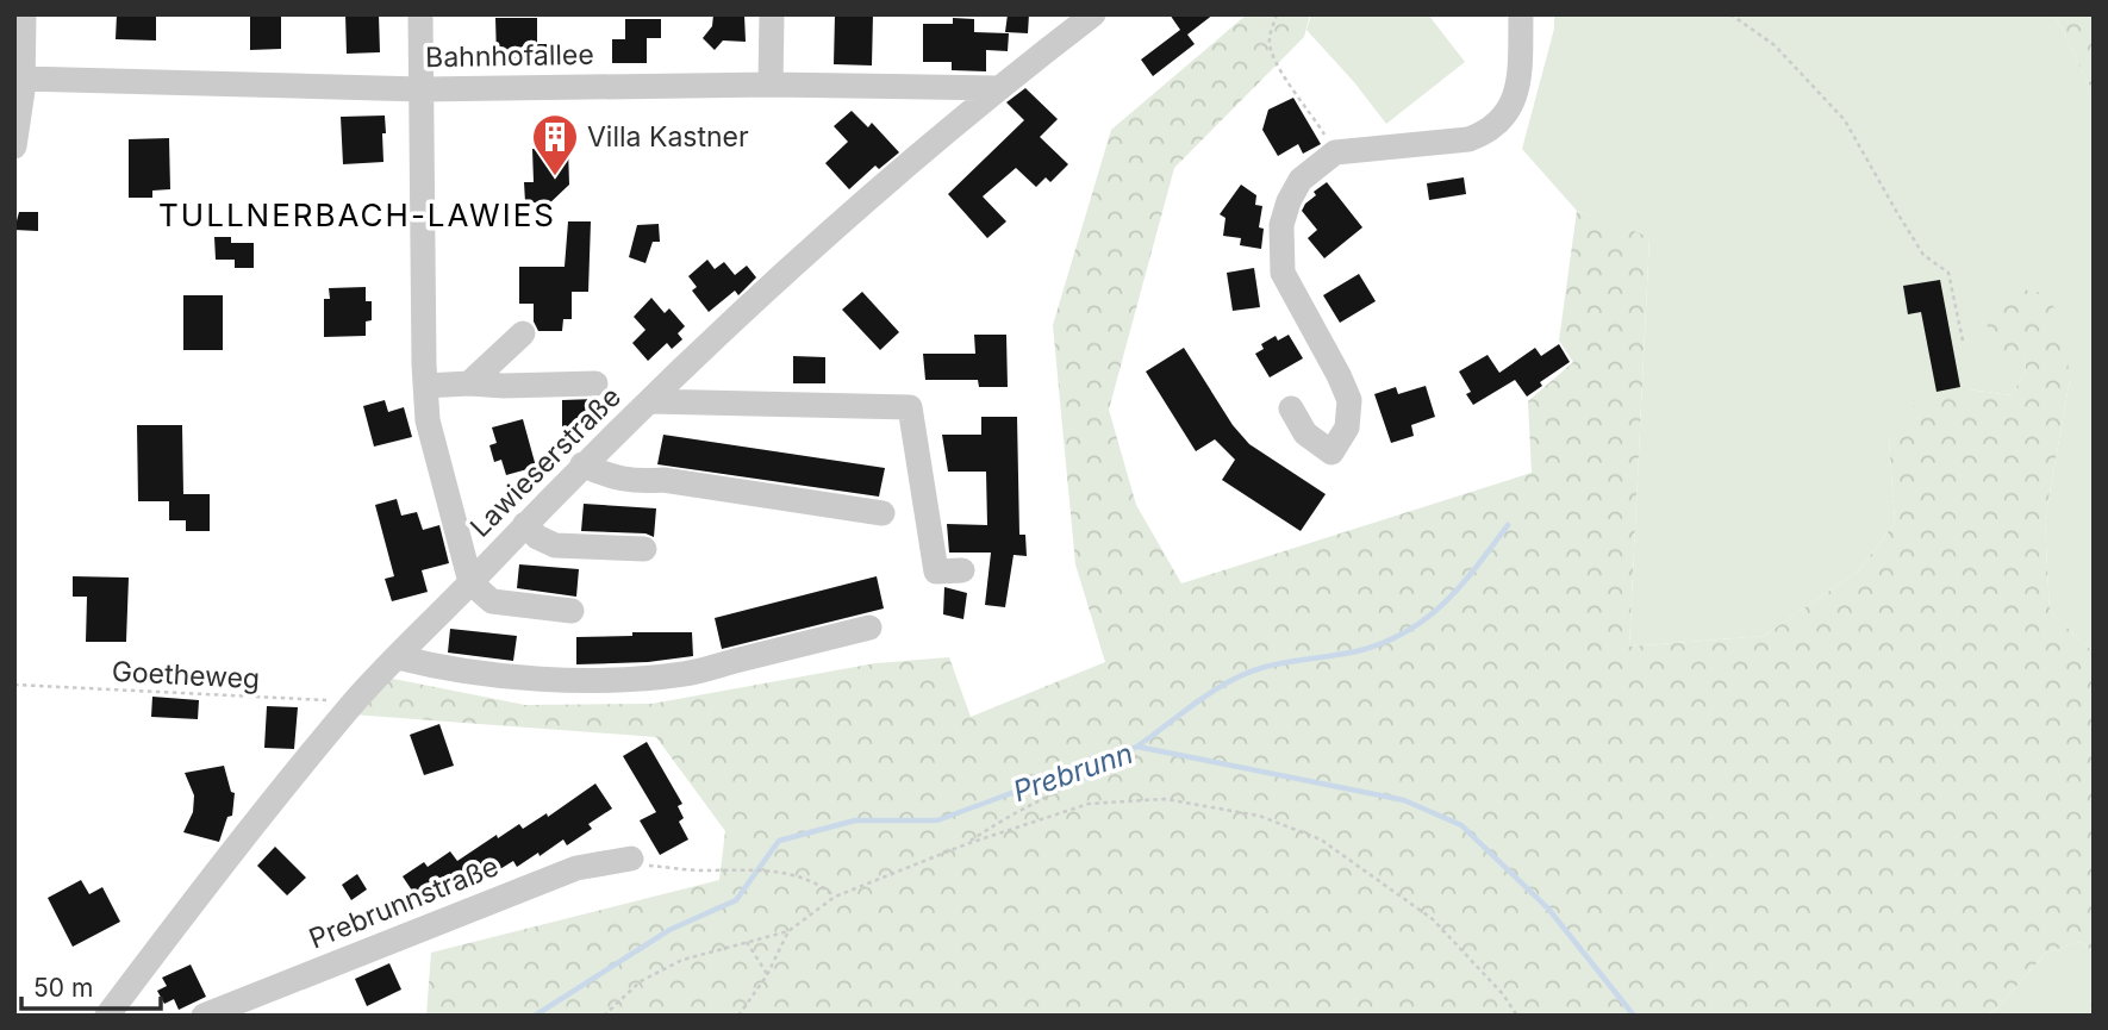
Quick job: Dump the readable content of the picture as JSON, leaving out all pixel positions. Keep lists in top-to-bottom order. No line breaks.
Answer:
{"streets":{"street":["Bahnhofallee","Lawieserstraße","Prebrunnstraße"],"path":["Goetheweg"]},"crossings":[["Bahnhofallee","Lawieserstraße"],["Lawieserstraße","Goetheweg"]],"districts":["TULLNERBACH-LAWIES"],"water":["Prebrunn"],"places":{"building":["Villa Kastner"]},"scale_bar":"50 m"}
